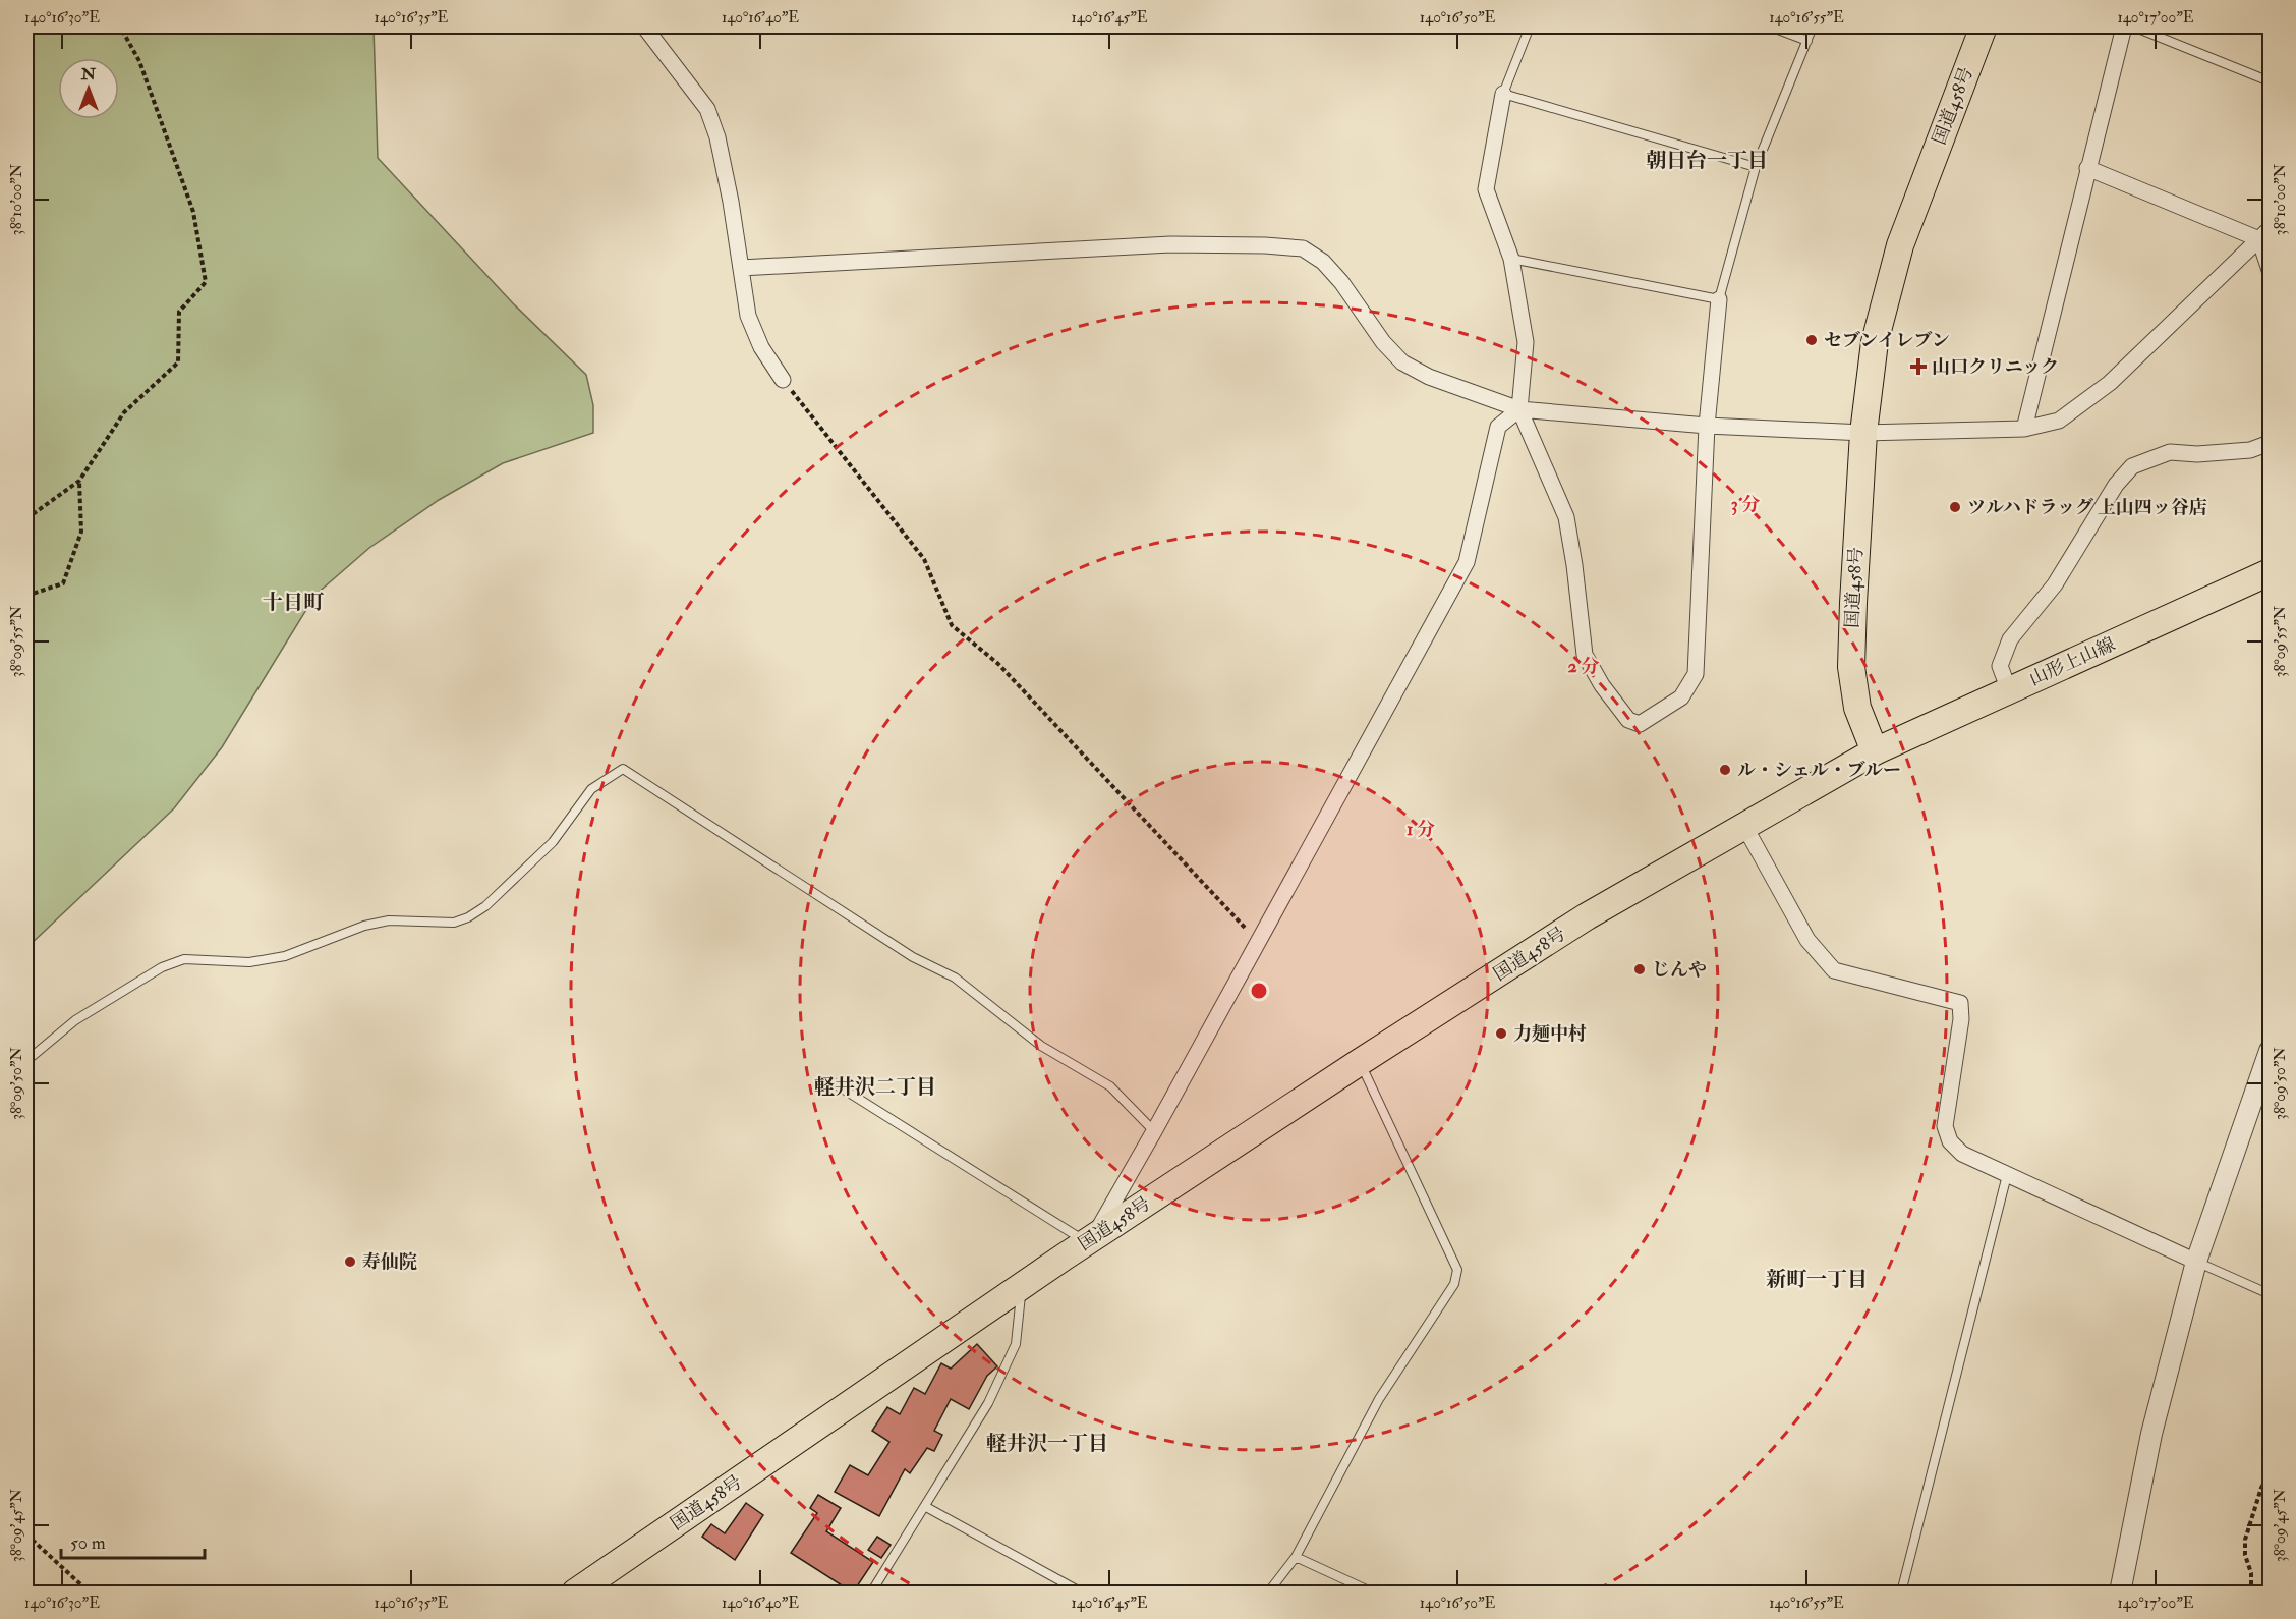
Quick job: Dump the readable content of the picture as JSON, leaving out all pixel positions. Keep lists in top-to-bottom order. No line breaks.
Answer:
{"streets":{"main road":["国道458号","山形上山線"]},"crossings":[["国道458号","山形上山線"]],"districts":["朝日台一丁目","十日町","軽井沢二丁目","新町一丁目","軽井沢一丁目"],"places":{"other":["セブンイレブン","ツルハドラッグ 上山四ッ谷店","ル・シェル・ブルー","じんや","力麺中村","寿仙院"],"health":["山口クリニック"]},"scale_bar":"50 m","north":"top","coordinates":["140°16'30\"E","140°16'35\"E","140°16'40\"E","140°16'45\"E","140°16'50\"E","140°16'55\"E","140°17'00\"E","38°10'00\"N","38°09'55\"N","38°09'50\"N","38°09'45\"N"],"rings":["3 分","2 分","1 分"]}
